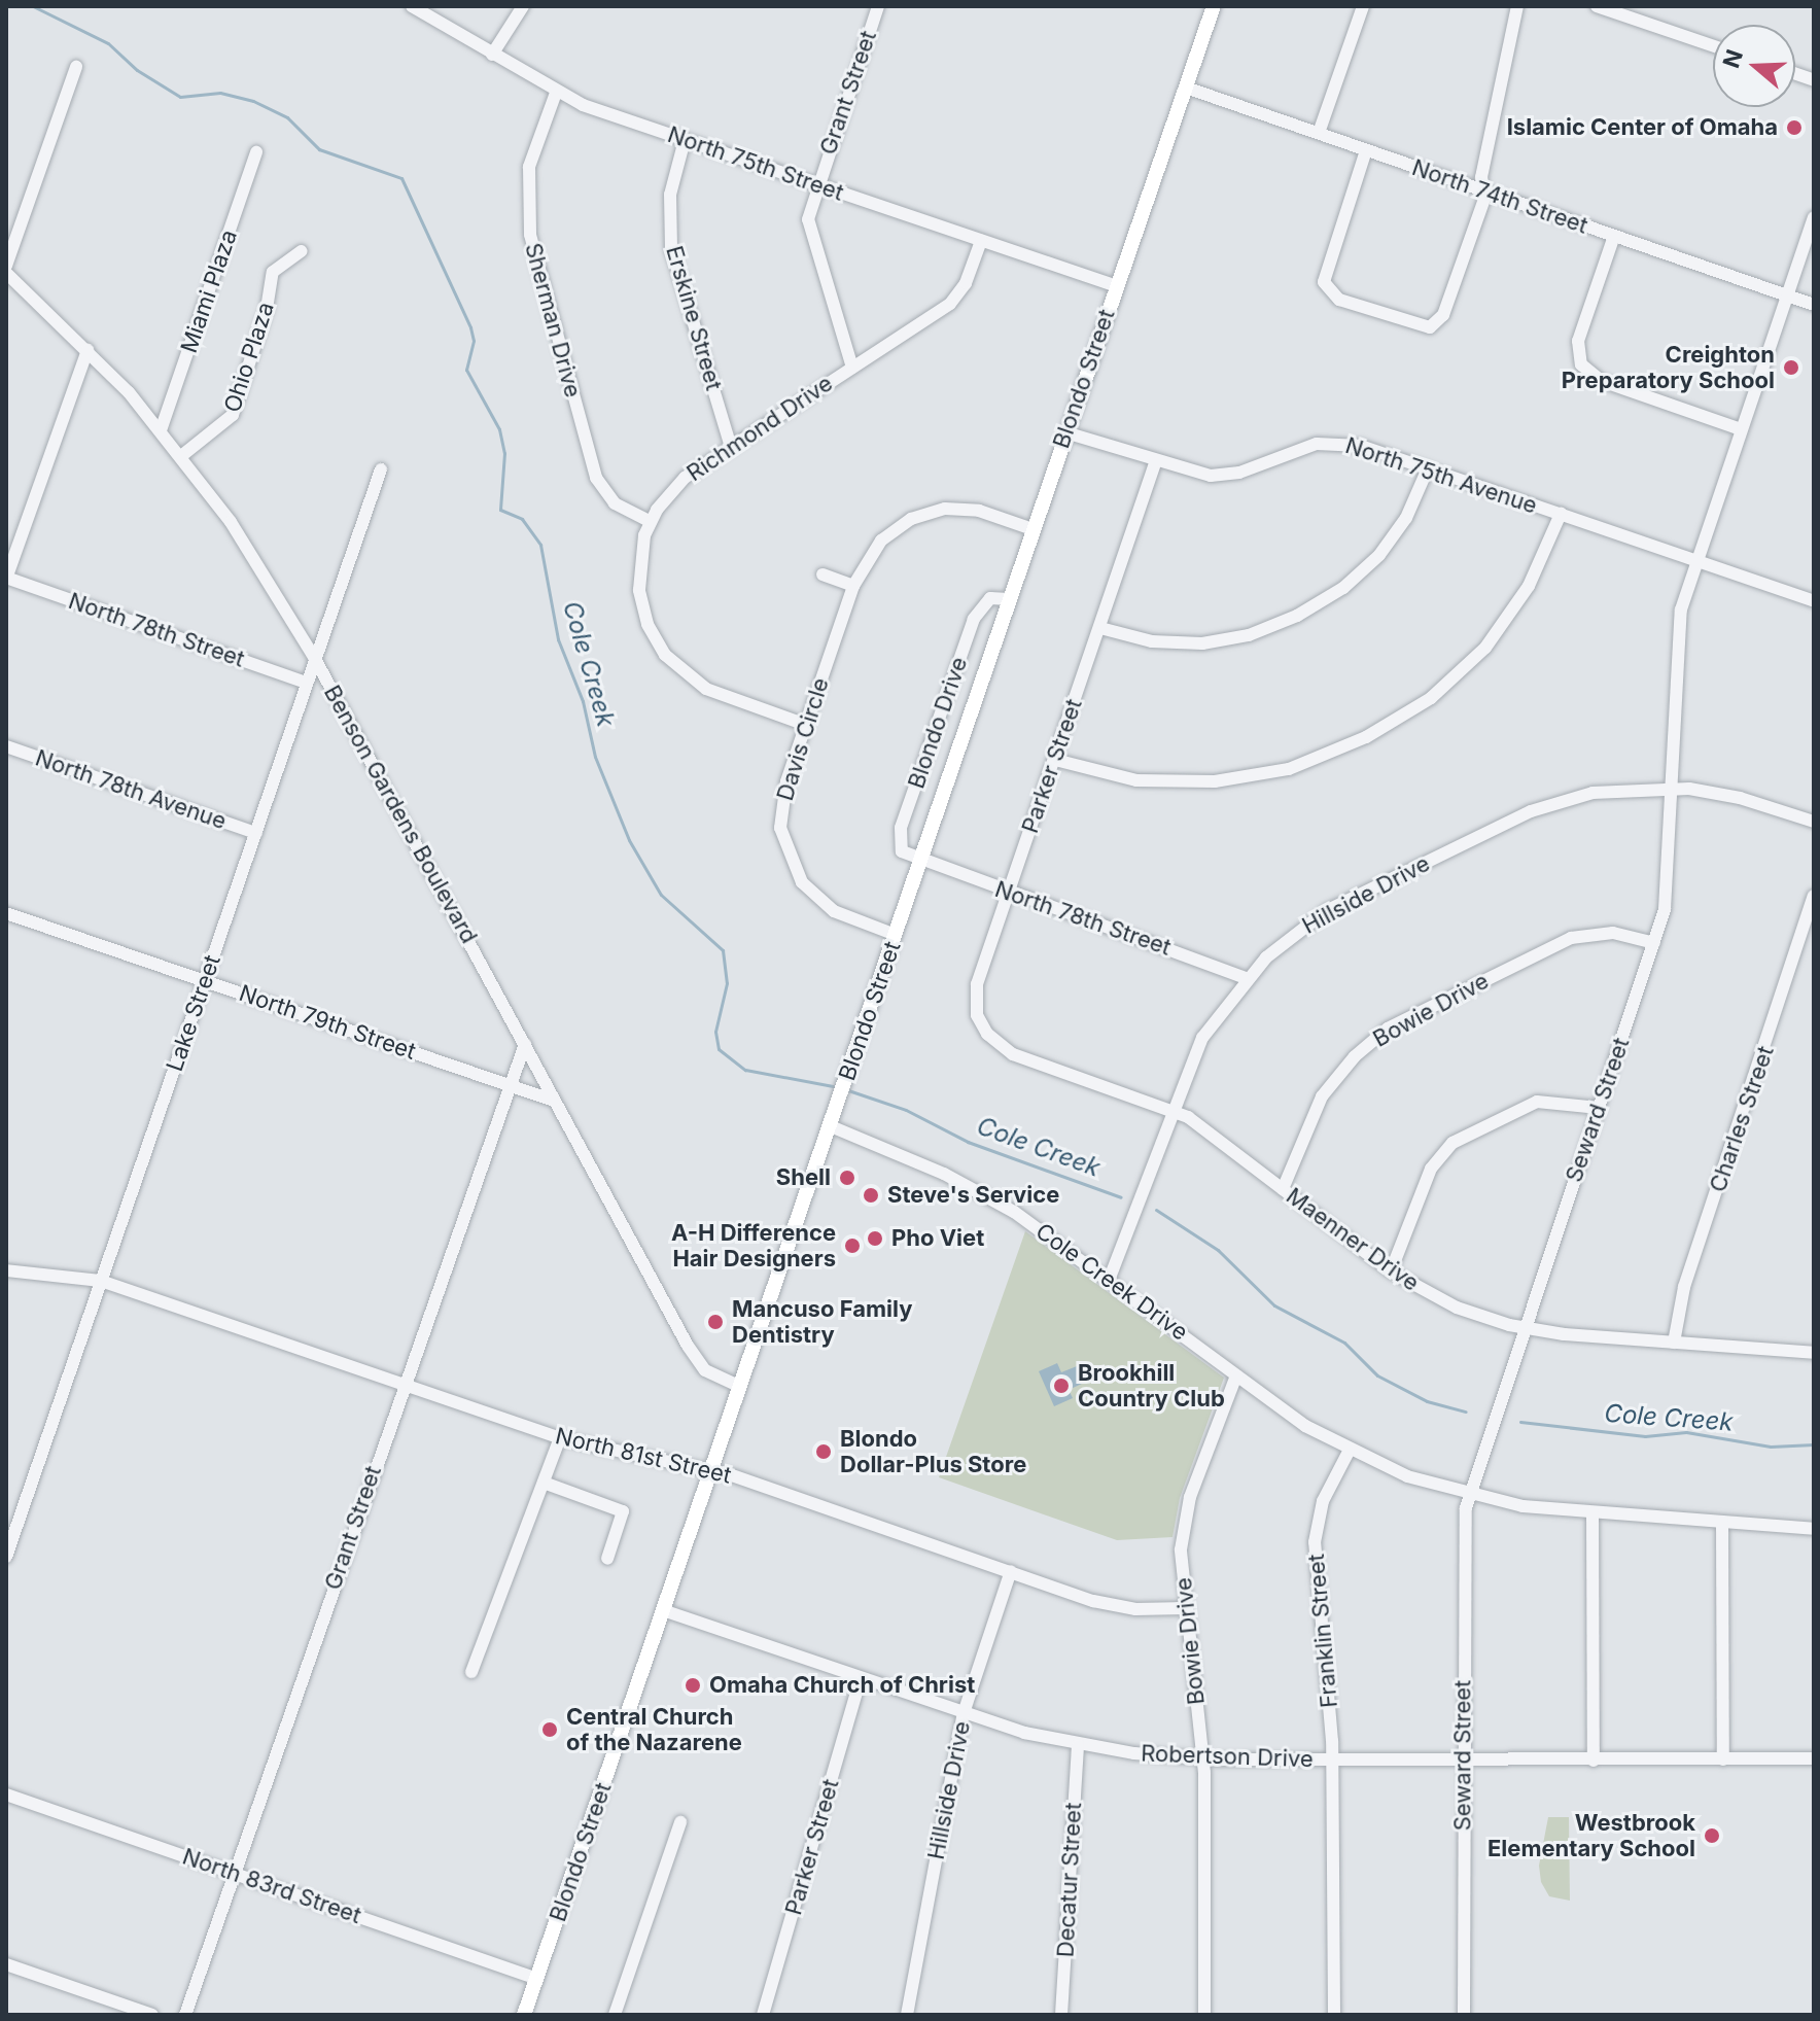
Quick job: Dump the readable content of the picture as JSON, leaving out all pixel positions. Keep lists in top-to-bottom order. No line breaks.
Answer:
{"streets":{"main road":["Blondo Street"],"street":["Grant Street","North 75th Street","North 74th Street","Miami Plaza","Erskine Street","Sherman Drive","Ohio Plaza","Richmond Drive","North 75th Avenue","North 78th Street","Blondo Drive","Davis Circle","Parker Street","North 78th Avenue","Benson Gardens Boulevard","Hillside Drive","Bowie Drive","Lake Street","North 79th Street","Seward Street","Charles Street","Maenner Drive","Cole Creek Drive","North 81st Street","Franklin Street","Robertson Drive","Decatur Street","North 83rd Street"]},"crossings":[["Grant Street","North 75th Street"],["Grant Street","Richmond Drive"],["Grant Street","Benson Gardens Boulevard"],["Grant Street","North 79th Street"],["Grant Street","North 81st Street"],["Grant Street","North 83rd Street"],["North 75th Street","Erskine Street"],["North 75th Street","Sherman Drive"],["North 75th Street","Blondo Street"],["North 75th Street","Richmond Drive"],["North 74th Street","Blondo Street"],["North 74th Street","Seward Street"],["Miami Plaza","Benson Gardens Boulevard"],["Erskine Street","Richmond Drive"],["Sherman Drive","Richmond Drive"],["Ohio Plaza","Benson Gardens Boulevard"],["Blondo Street","North 75th Avenue"],["Blondo Street","North 78th Street"],["Blondo Street","Blondo Drive"],["Blondo Street","Davis Circle"],["Blondo Street","Benson Gardens Boulevard"],["Blondo Street","Cole Creek Drive"],["Blondo Street","North 81st Street"],["Blondo Street","Robertson Drive"],["Blondo Street","North 83rd Street"],["Richmond Drive","Davis Circle"],["North 75th Avenue","Parker Street"],["North 75th Avenue","Seward Street"],["North 78th Street","Blondo Drive"],["North 78th Street","Parker Street"],["North 78th Street","Hillside Drive"],["North 78th Street","Lake Street"],["Parker Street","Maenner Drive"],["Parker Street","Robertson Drive"],["North 78th Avenue","Lake Street"],["Benson Gardens Boulevard","Lake Street"],["Benson Gardens Boulevard","North 79th Street"],["Hillside Drive","Seward Street"],["Hillside Drive","Maenner Drive"],["Hillside Drive","Cole Creek Drive"],["Hillside Drive","North 81st Street"],["Hillside Drive","Robertson Drive"],["Bowie Drive","Seward Street"],["Bowie Drive","Maenner Drive"],["Bowie Drive","Cole Creek Drive"],["Bowie Drive","North 81st Street"],["Bowie Drive","Robertson Drive"],["Lake Street","North 79th Street"],["Lake Street","North 81st Street"],["Seward Street","Maenner Drive"],["Seward Street","Cole Creek Drive"],["Seward Street","Robertson Drive"],["Charles Street","Maenner Drive"],["Cole Creek Drive","Franklin Street"],["Franklin Street","Robertson Drive"],["Robertson Drive","Decatur Street"]],"water":["Cole Creek"],"places":["Islamic Center of Omaha","Creighton Preparatory School","Shell","Steve's Service","Pho Viet","A-H Difference Hair Designers","Mancuso Family Dentistry","Brookhill Country Club","Blondo Dollar-Plus Store","Omaha Church of Christ","Central Church of the Nazarene","Westbrook Elementary School"],"north":"left"}
